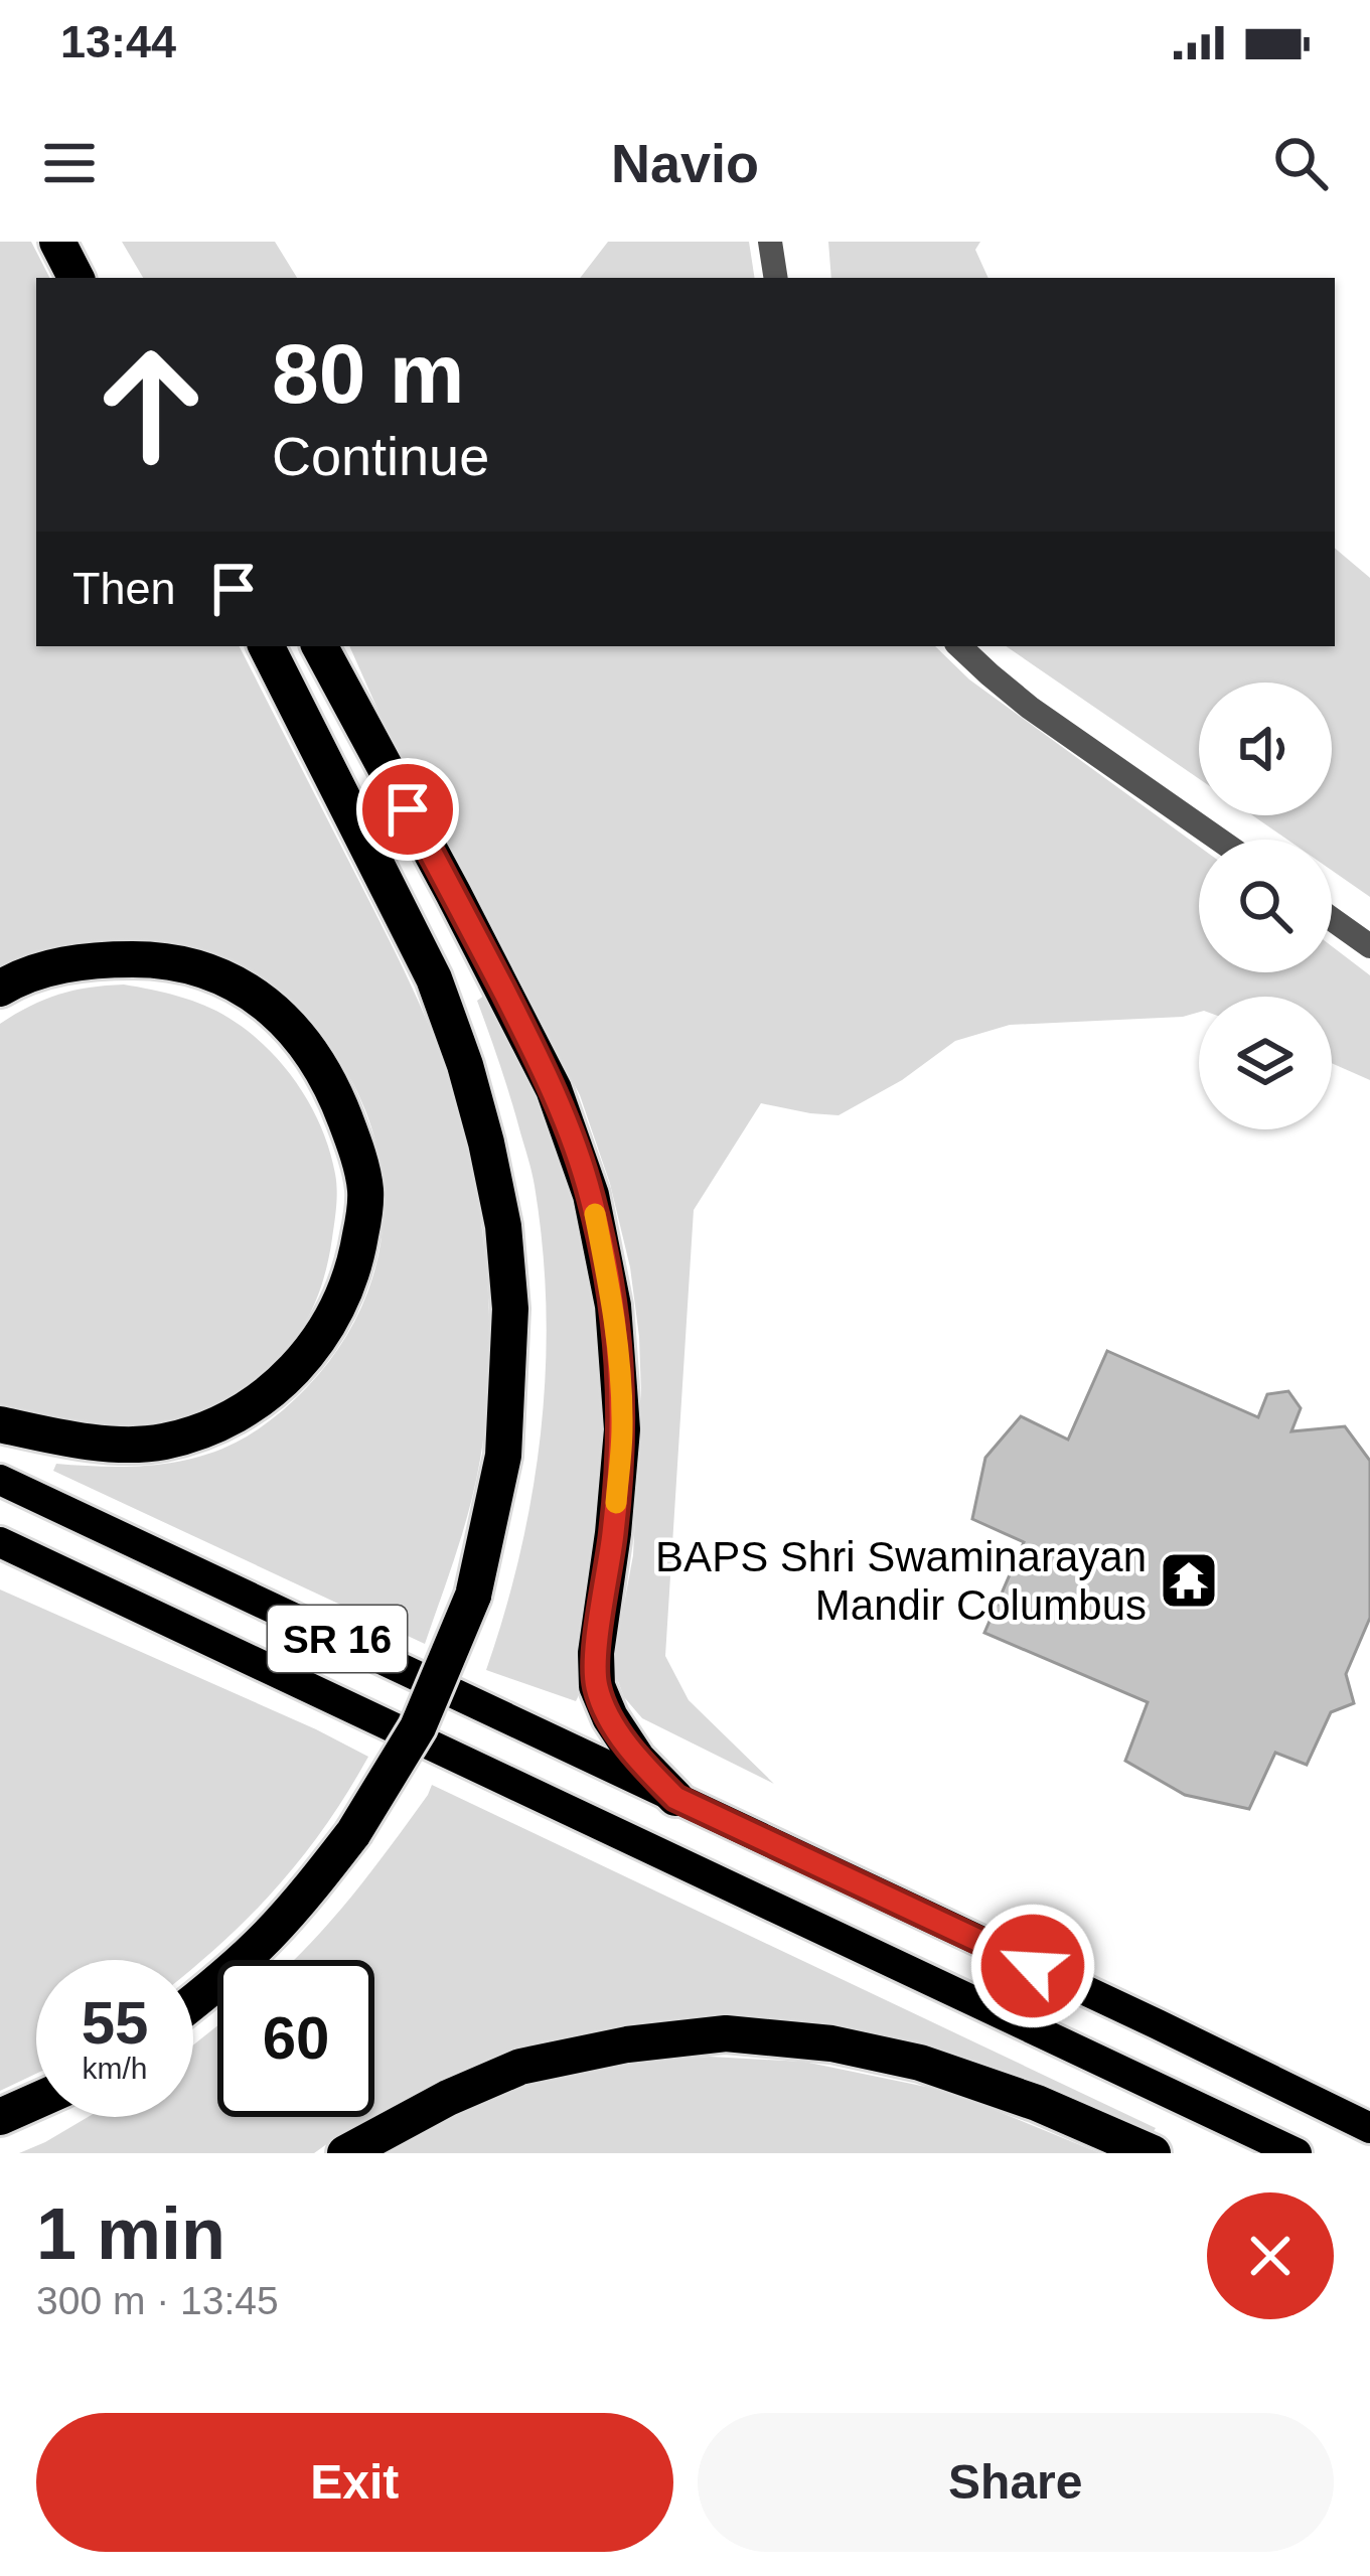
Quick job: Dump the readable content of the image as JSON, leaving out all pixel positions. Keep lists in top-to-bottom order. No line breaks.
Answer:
{"streets":{"main road":["SR 16"]},"places":{"temple":["BAPS Shri Swaminarayan Mandir Columbus"]},"page":{"status":"13:44","header":"Navio","turn":["80 m","Continue"],"then":"Then","speed":"55 km/h","limit":"60","heading":["1 min","300 m · 13:45"],"buttons":["Exit","Share"]}}
